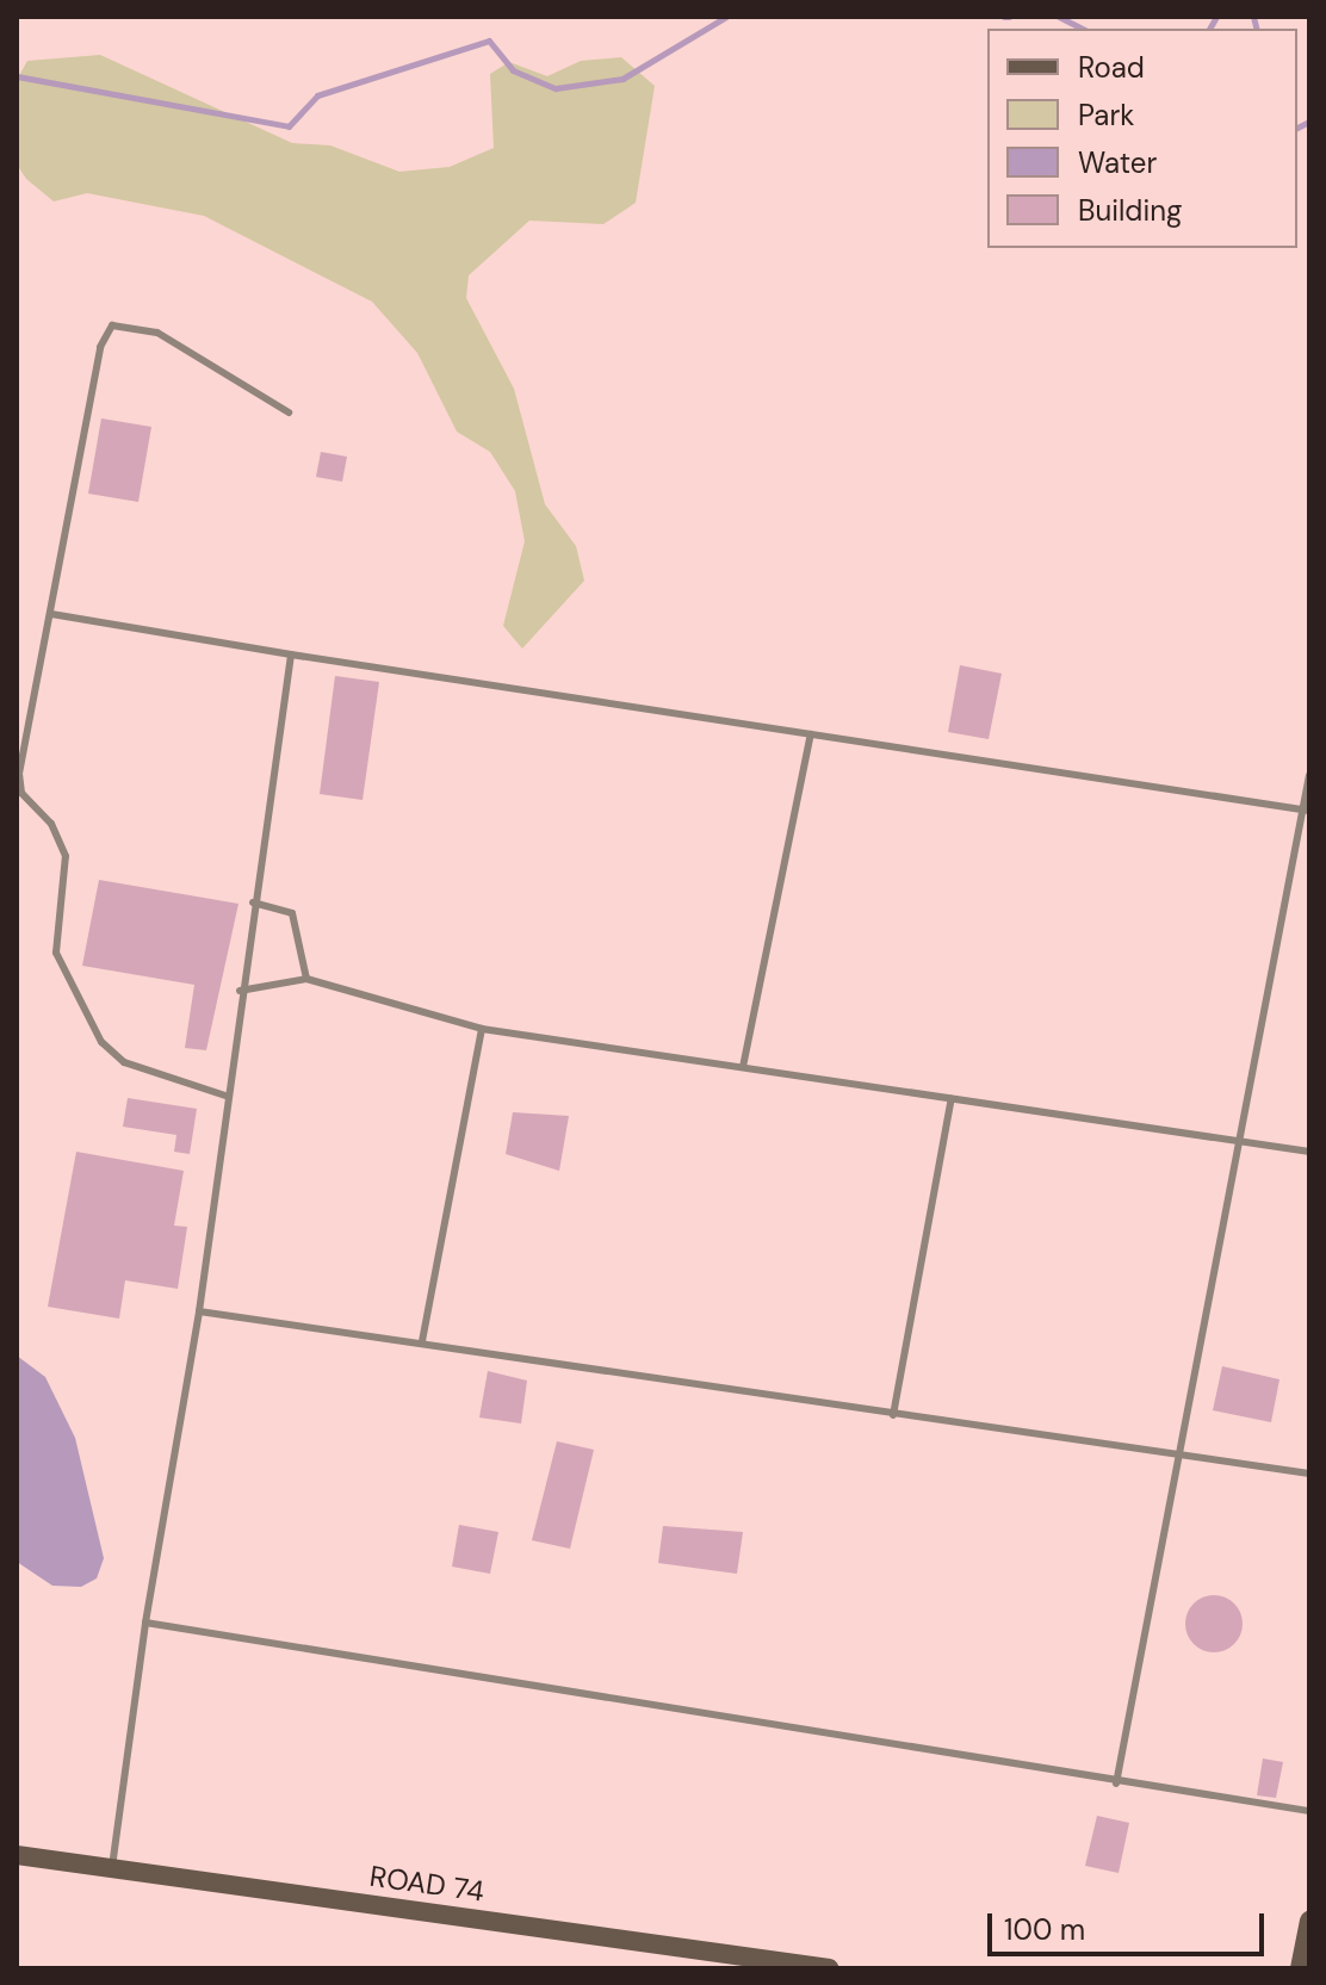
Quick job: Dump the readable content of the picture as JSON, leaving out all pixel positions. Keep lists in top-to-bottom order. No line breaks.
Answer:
{"streets":{"main road":["ROAD 74"]},"legend":["Road","Park","Water","Building"],"scale_bar":"100 m"}
